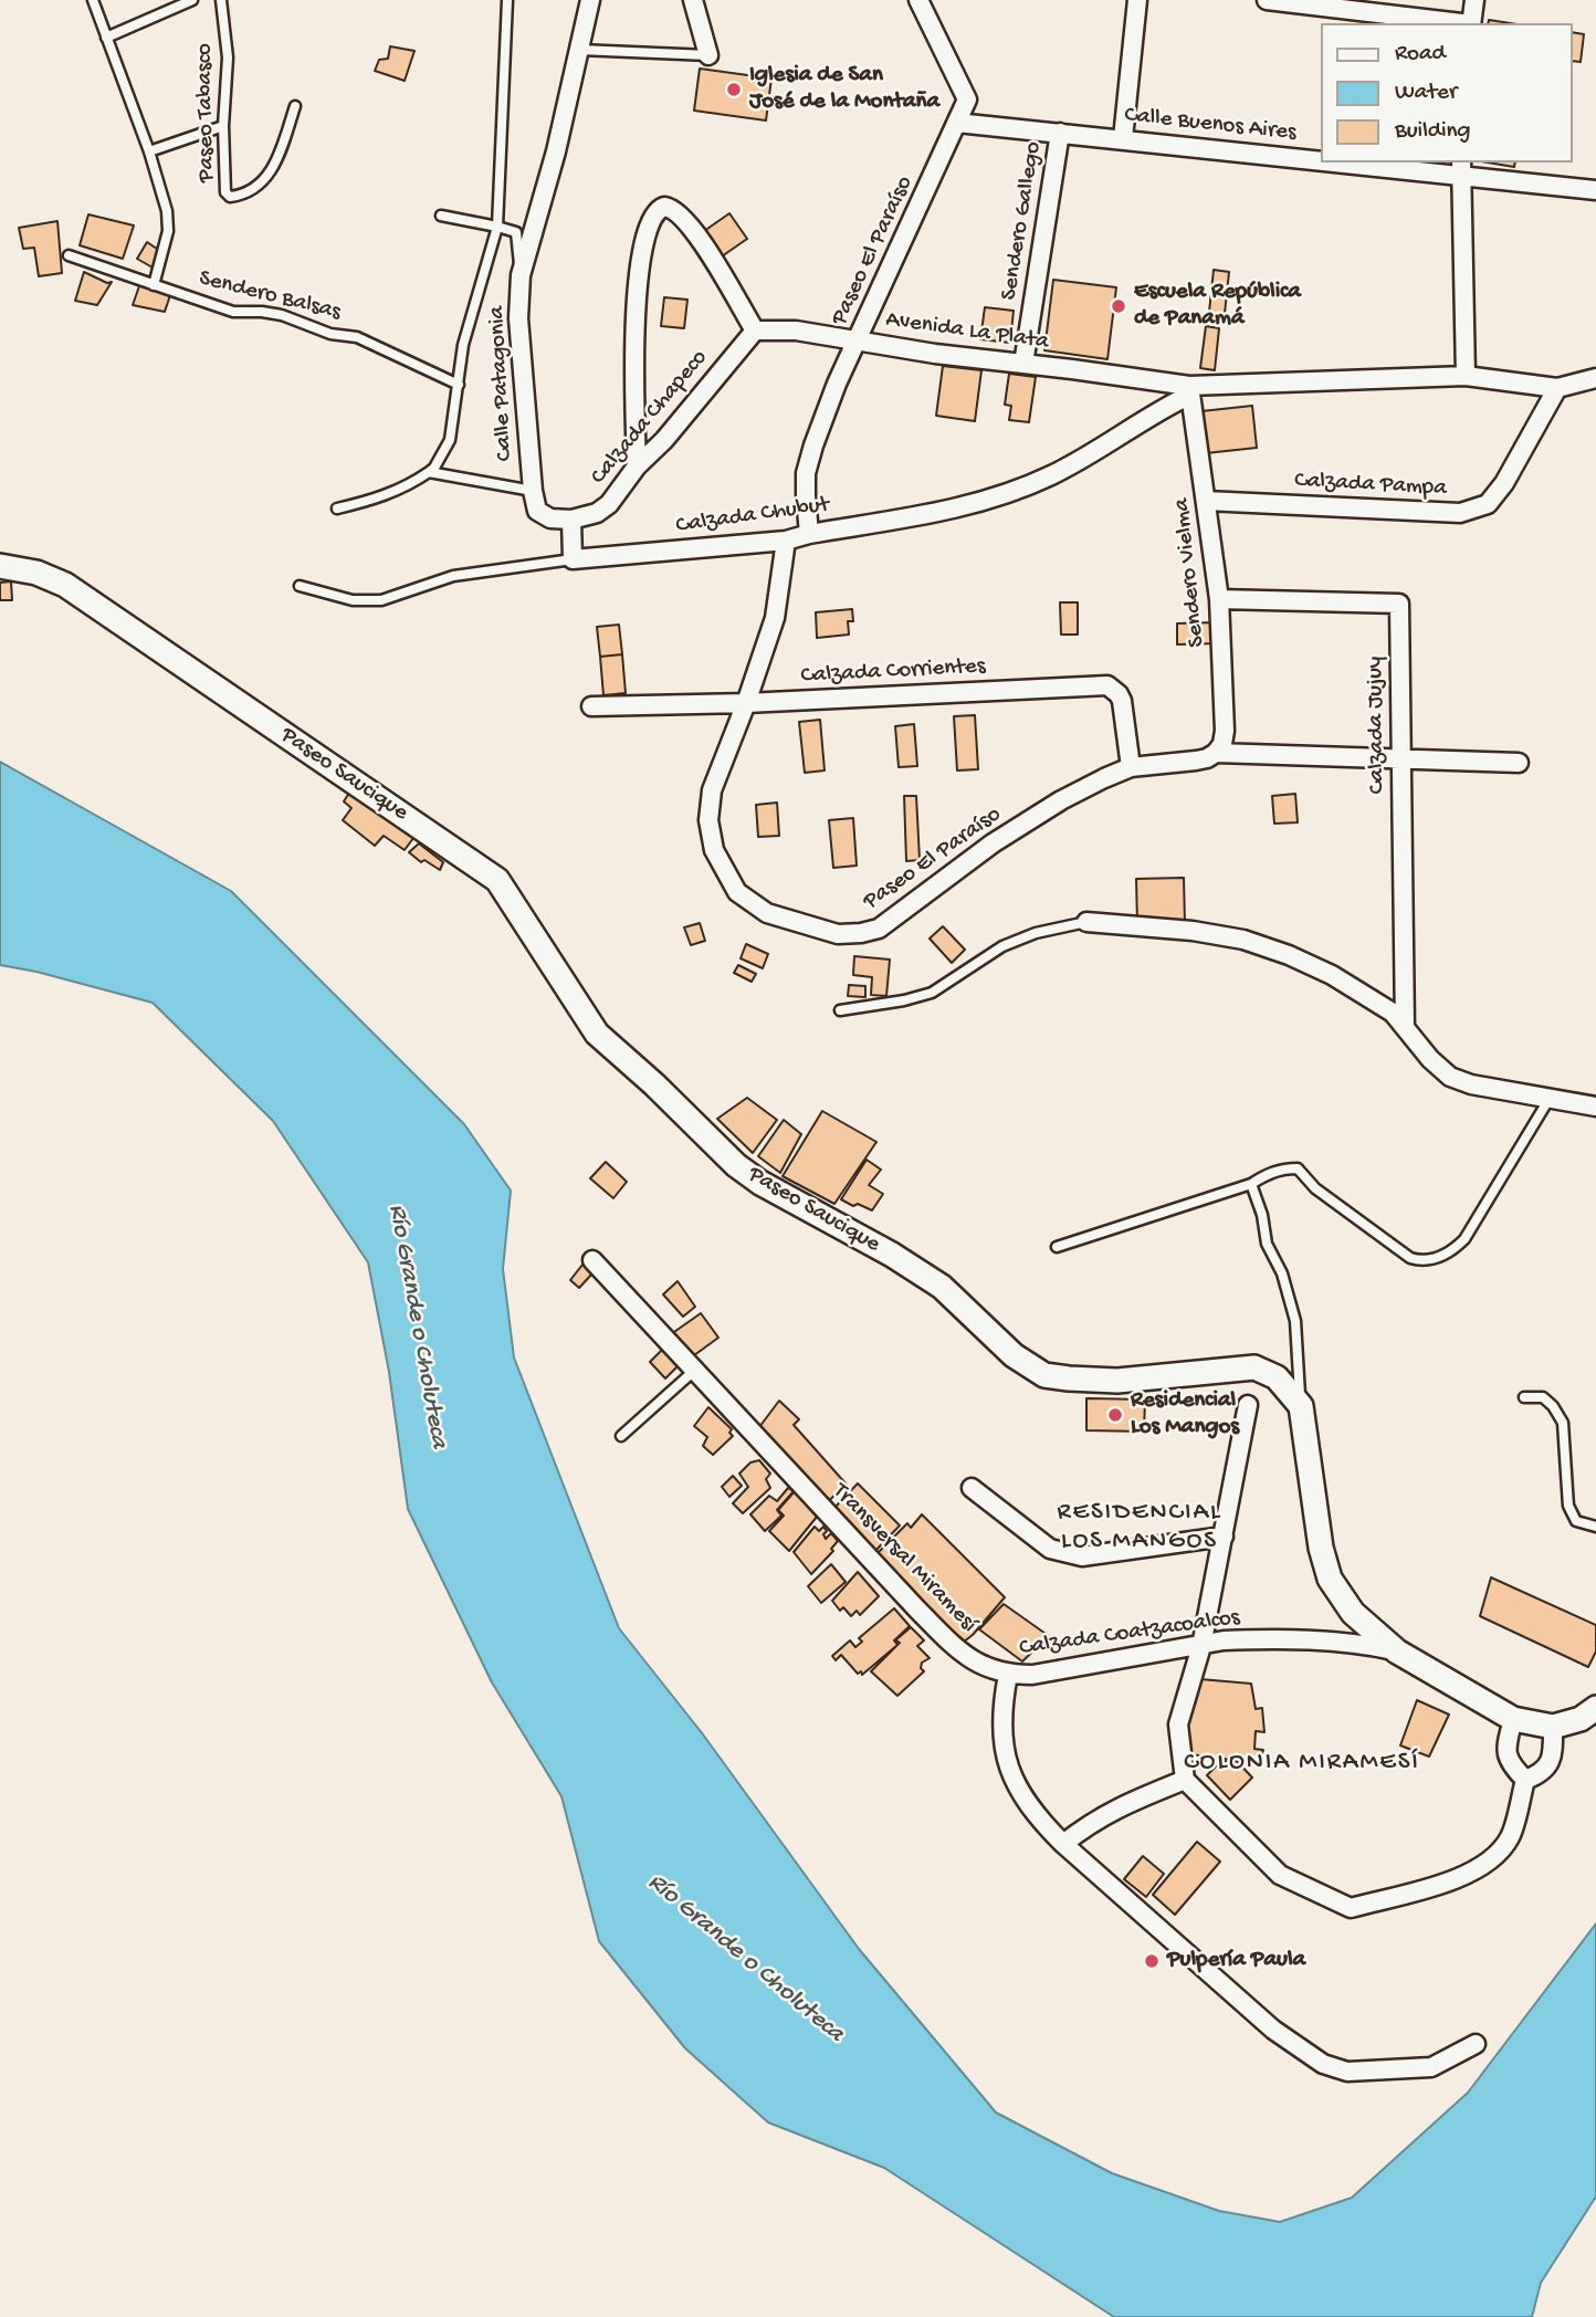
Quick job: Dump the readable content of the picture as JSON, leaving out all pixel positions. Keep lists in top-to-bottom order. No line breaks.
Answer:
{"streets":{"street":["Calle Buenos Aires","Sendero Gallego","Paseo El Paraíso","Avenida La Plata","Calle Patagonia","Calzada Chapeco","Calzada Pampa","Calzada Chubut","Sendero Vielma","Calzada Corrientes","Calzada Jujuy","Paseo Saucique","Transversal Miramesí","Calzada Coatzacoalcos"],"lane":["Paseo Tabasco","Sendero Balsas"]},"crossings":[["Calle Buenos Aires","Sendero Gallego"],["Calle Buenos Aires","Paseo El Paraíso"],["Sendero Gallego","Avenida La Plata"],["Paseo El Paraíso","Avenida La Plata"],["Paseo El Paraíso","Calzada Chubut"],["Paseo El Paraíso","Sendero Vielma"],["Paseo El Paraíso","Calzada Corrientes"],["Paseo El Paraíso","Calzada Jujuy"],["Avenida La Plata","Calzada Chapeco"],["Avenida La Plata","Calzada Pampa"],["Avenida La Plata","Calzada Chubut"],["Avenida La Plata","Sendero Vielma"],["Calle Patagonia","Calzada Chapeco"],["Calzada Pampa","Sendero Vielma"],["Calzada Chubut","Sendero Vielma"],["Sendero Vielma","Calzada Jujuy"],["Transversal Miramesí","Calzada Coatzacoalcos"]],"districts":["RESIDENCIAL LOS MANGOS","COLONIA MIRAMESÍ"],"water":["Río Grande o Choluteca"],"places":["Iglesia de San José de la Montaña","Escuela República de Panamá","Residencial Los Mangos","Pulpería Paula"],"legend":["Road","Water","Building"]}
